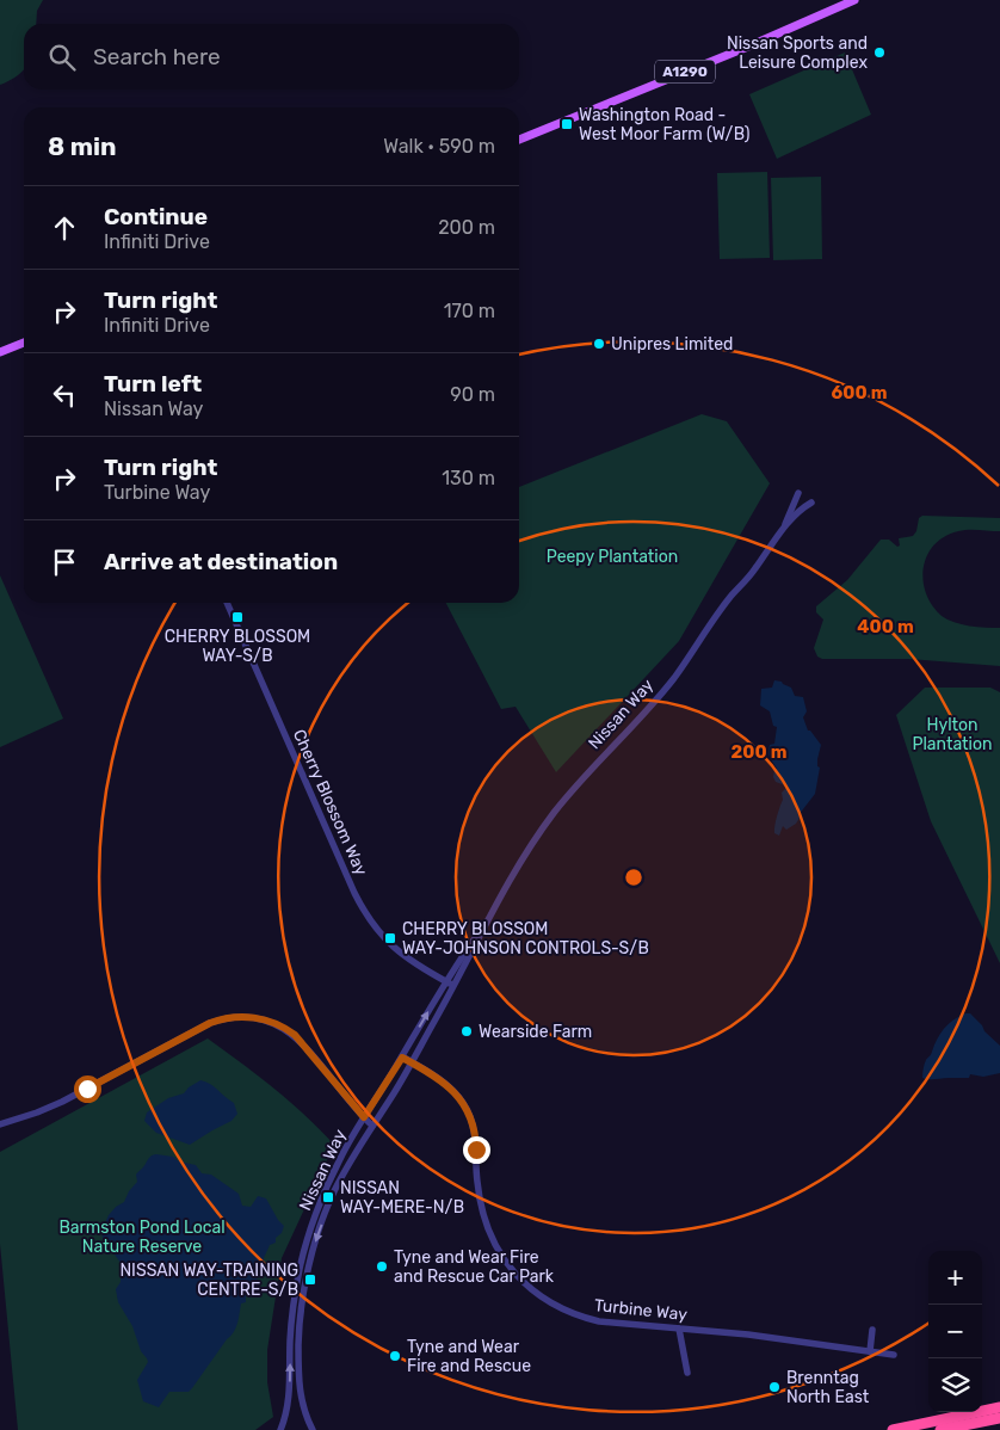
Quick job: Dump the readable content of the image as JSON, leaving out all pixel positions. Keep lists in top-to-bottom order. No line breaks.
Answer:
{"streets":{"main road":["A1290"],"street":["Nissan Way","Cherry Blossom Way","Turbine Way"]},"crossings":[["Nissan Way","Cherry Blossom Way"],["Nissan Way","Turbine Way"]],"parks":["Peepy Plantation","Hylton Plantation","Barmston Pond Local Nature Reserve"],"places":{"other":["Nissan Sports and Leisure Complex","Unipres Limited","Wearside Farm","Tyne and Wear Fire and Rescue Car Park","Tyne and Wear Fire and Rescue","Brenntag North East"],"transit":["Washington Road - West Moor Farm (W/B)","CHERRY BLOSSOM WAY-S/B","CHERRY BLOSSOM WAY-JOHNSON CONTROLS-S/B","NISSAN WAY-MERE-N/B","NISSAN WAY-TRAINING CENTRE-S/B"]},"page":{"search":"Search here","heading":["8 min","Walk · 590 m"],"list":[["Continue","Infiniti Drive","200 m"],["Turn right","Infiniti Drive","170 m"],["Turn left","Nissan Way","90 m"],["Turn right","Turbine Way","130 m"],"Arrive at destination"],"map_buttons":["+","−"]},"rings":["600 m","400 m","200 m"]}
